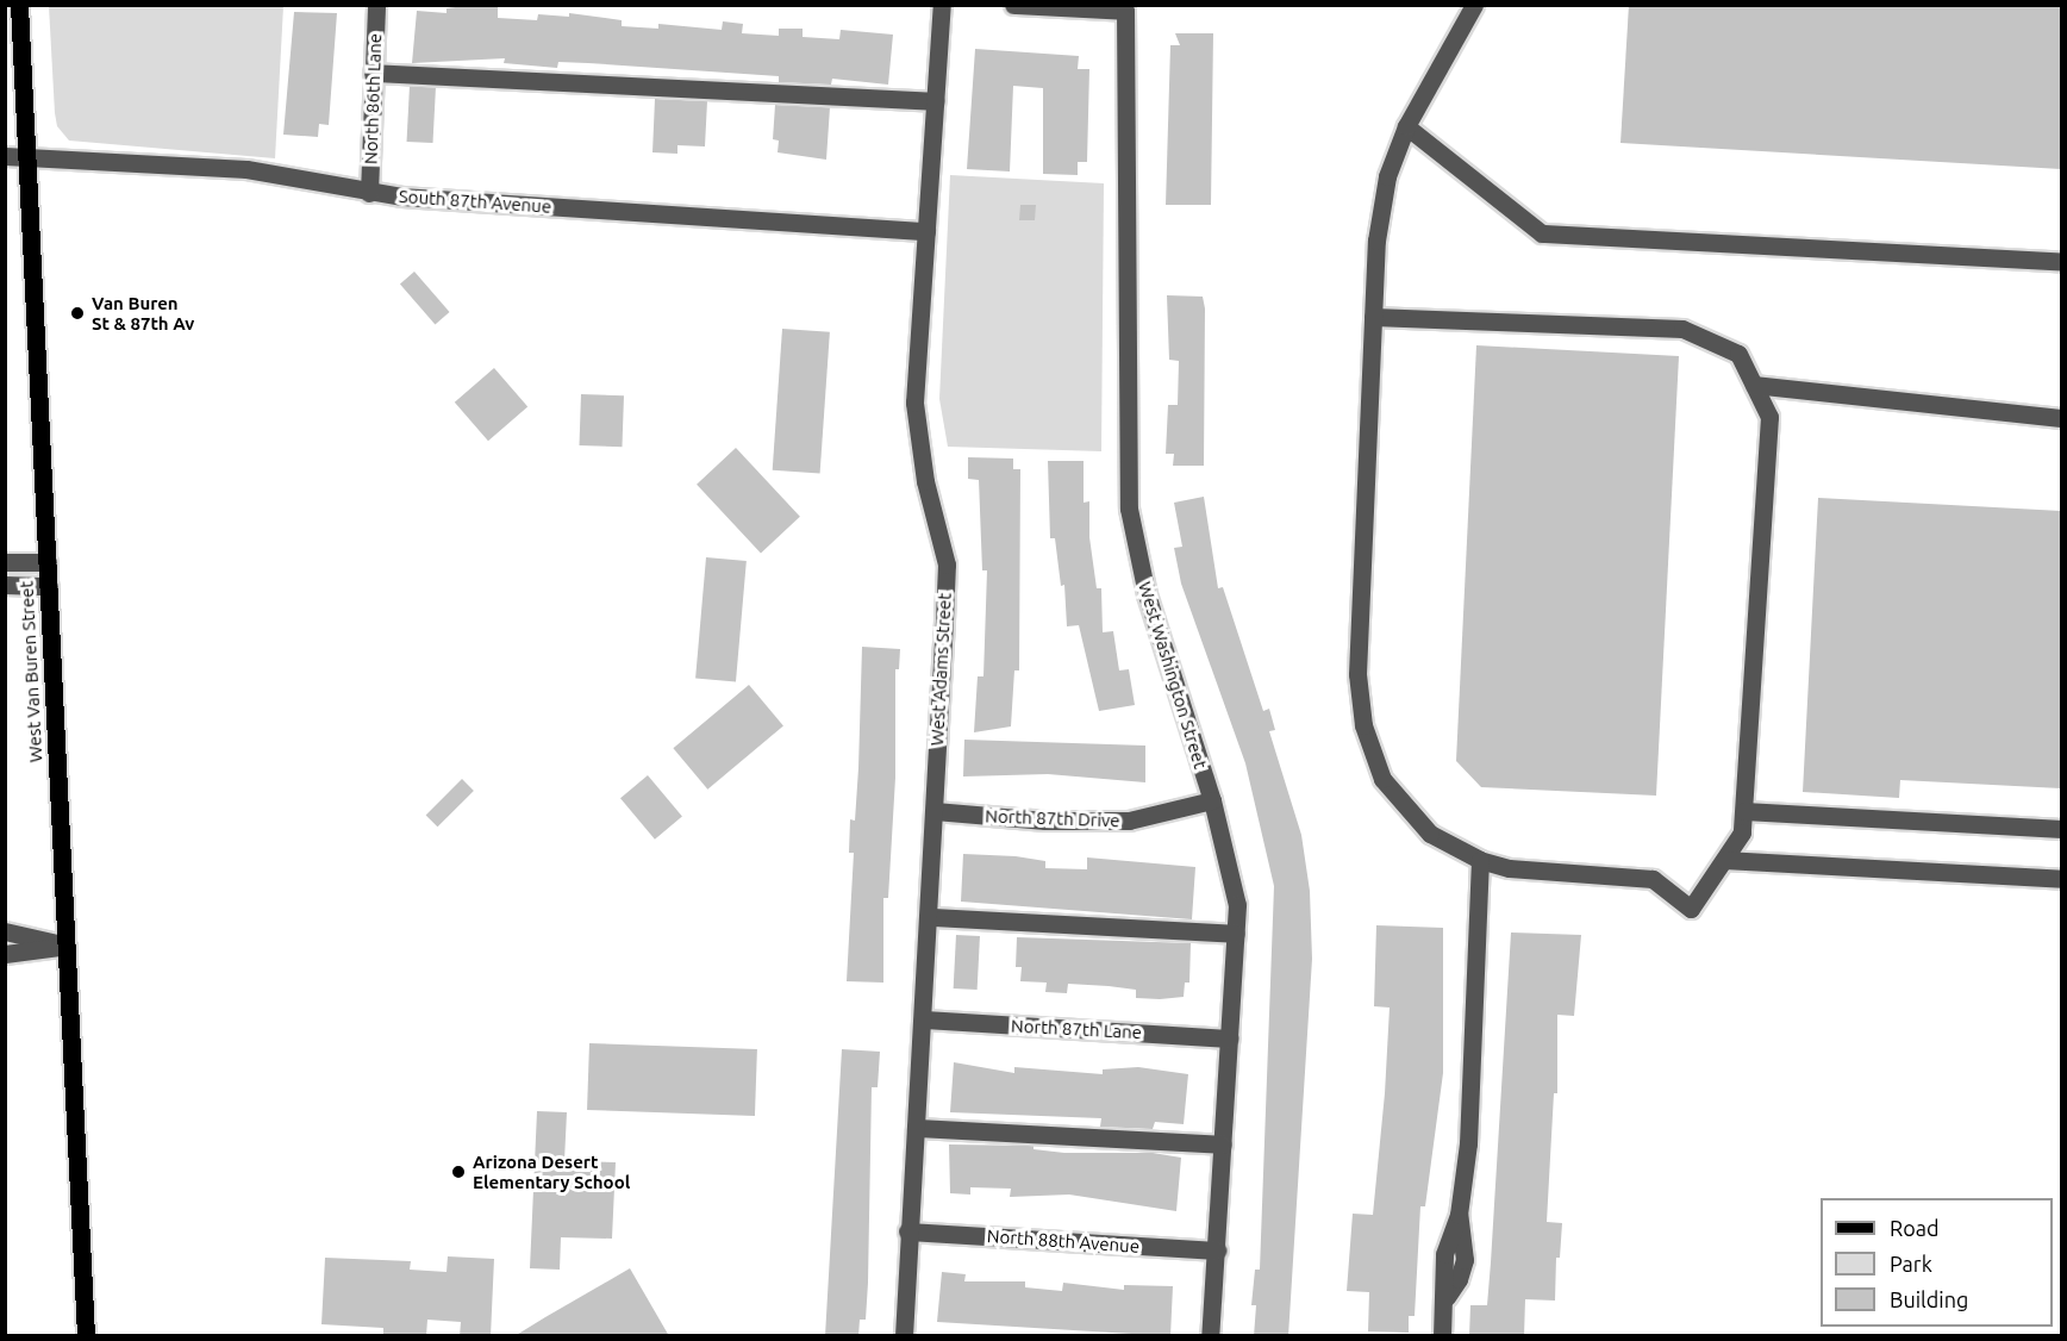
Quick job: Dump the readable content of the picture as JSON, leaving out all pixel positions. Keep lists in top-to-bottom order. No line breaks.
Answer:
{"streets":{"main road":["West Van Buren Street"],"street":["North 86th Lane","South 87th Avenue","West Adams Street","West Washington Street","North 87th Drive","North 87th Lane","North 88th Avenue"]},"crossings":[["North 86th Lane","South 87th Avenue"],["South 87th Avenue","West Adams Street"],["South 87th Avenue","West Van Buren Street"],["West Adams Street","North 87th Drive"],["West Adams Street","North 87th Lane"],["West Adams Street","North 88th Avenue"],["West Washington Street","North 87th Drive"],["West Washington Street","North 87th Lane"],["West Washington Street","North 88th Avenue"]],"places":["Van Buren St & 87th Av","Arizona Desert Elementary School"],"legend":["Road","Park","Building"]}
